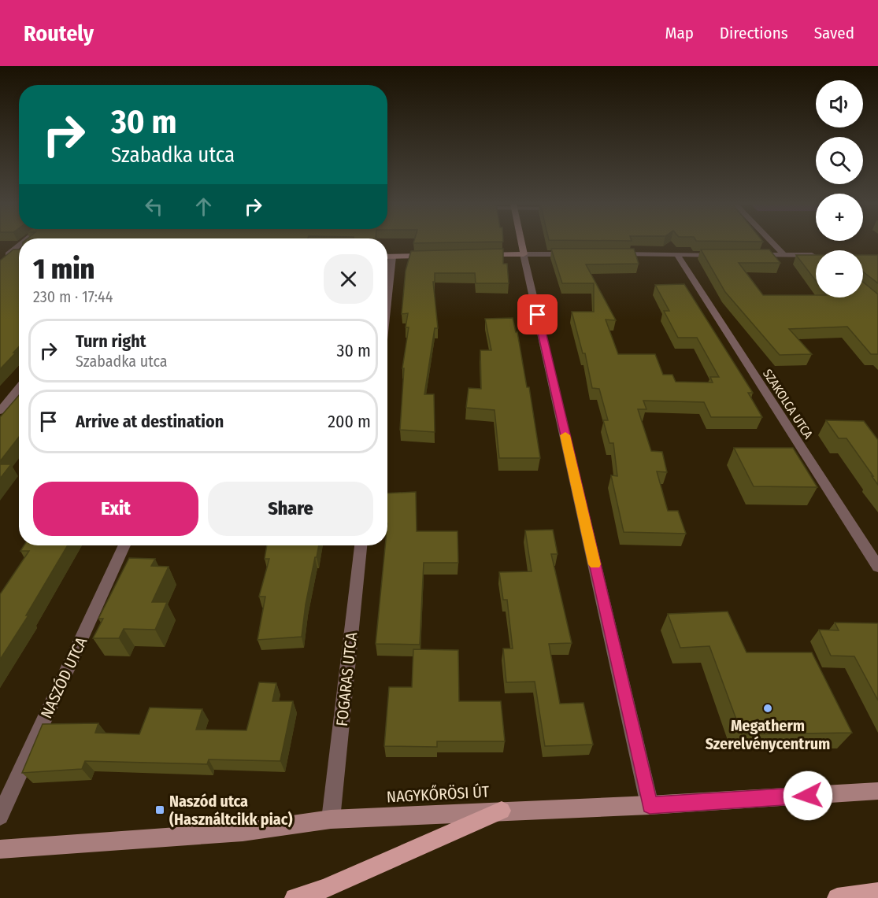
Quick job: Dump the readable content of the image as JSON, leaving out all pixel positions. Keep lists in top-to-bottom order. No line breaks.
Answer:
{"streets":{"main road":["NAGYKŐRÖSI ÚT"],"street":["SZAKOLCA UTCA","NASZÓD UTCA","FOGARAS UTCA"]},"crossings":[["FOGARAS UTCA","NAGYKŐRÖSI ÚT"]],"places":{"other":["Megatherm Szerelvénycentrum"],"transit":["Naszód utca (Használtcikk piac)"]},"page":{"header":"Routely","nav":["Map","Directions","Saved"],"map_buttons":["+","−"],"turn":["30 m","Szabadka utca"],"heading":["1 min","230 m · 17:44"],"list":[{"name":"Turn right","note":"Szabadka utca","value":"30 m"},{"name":"Arrive at destination","value":"200 m"}],"buttons":["Exit","Share"]}}
